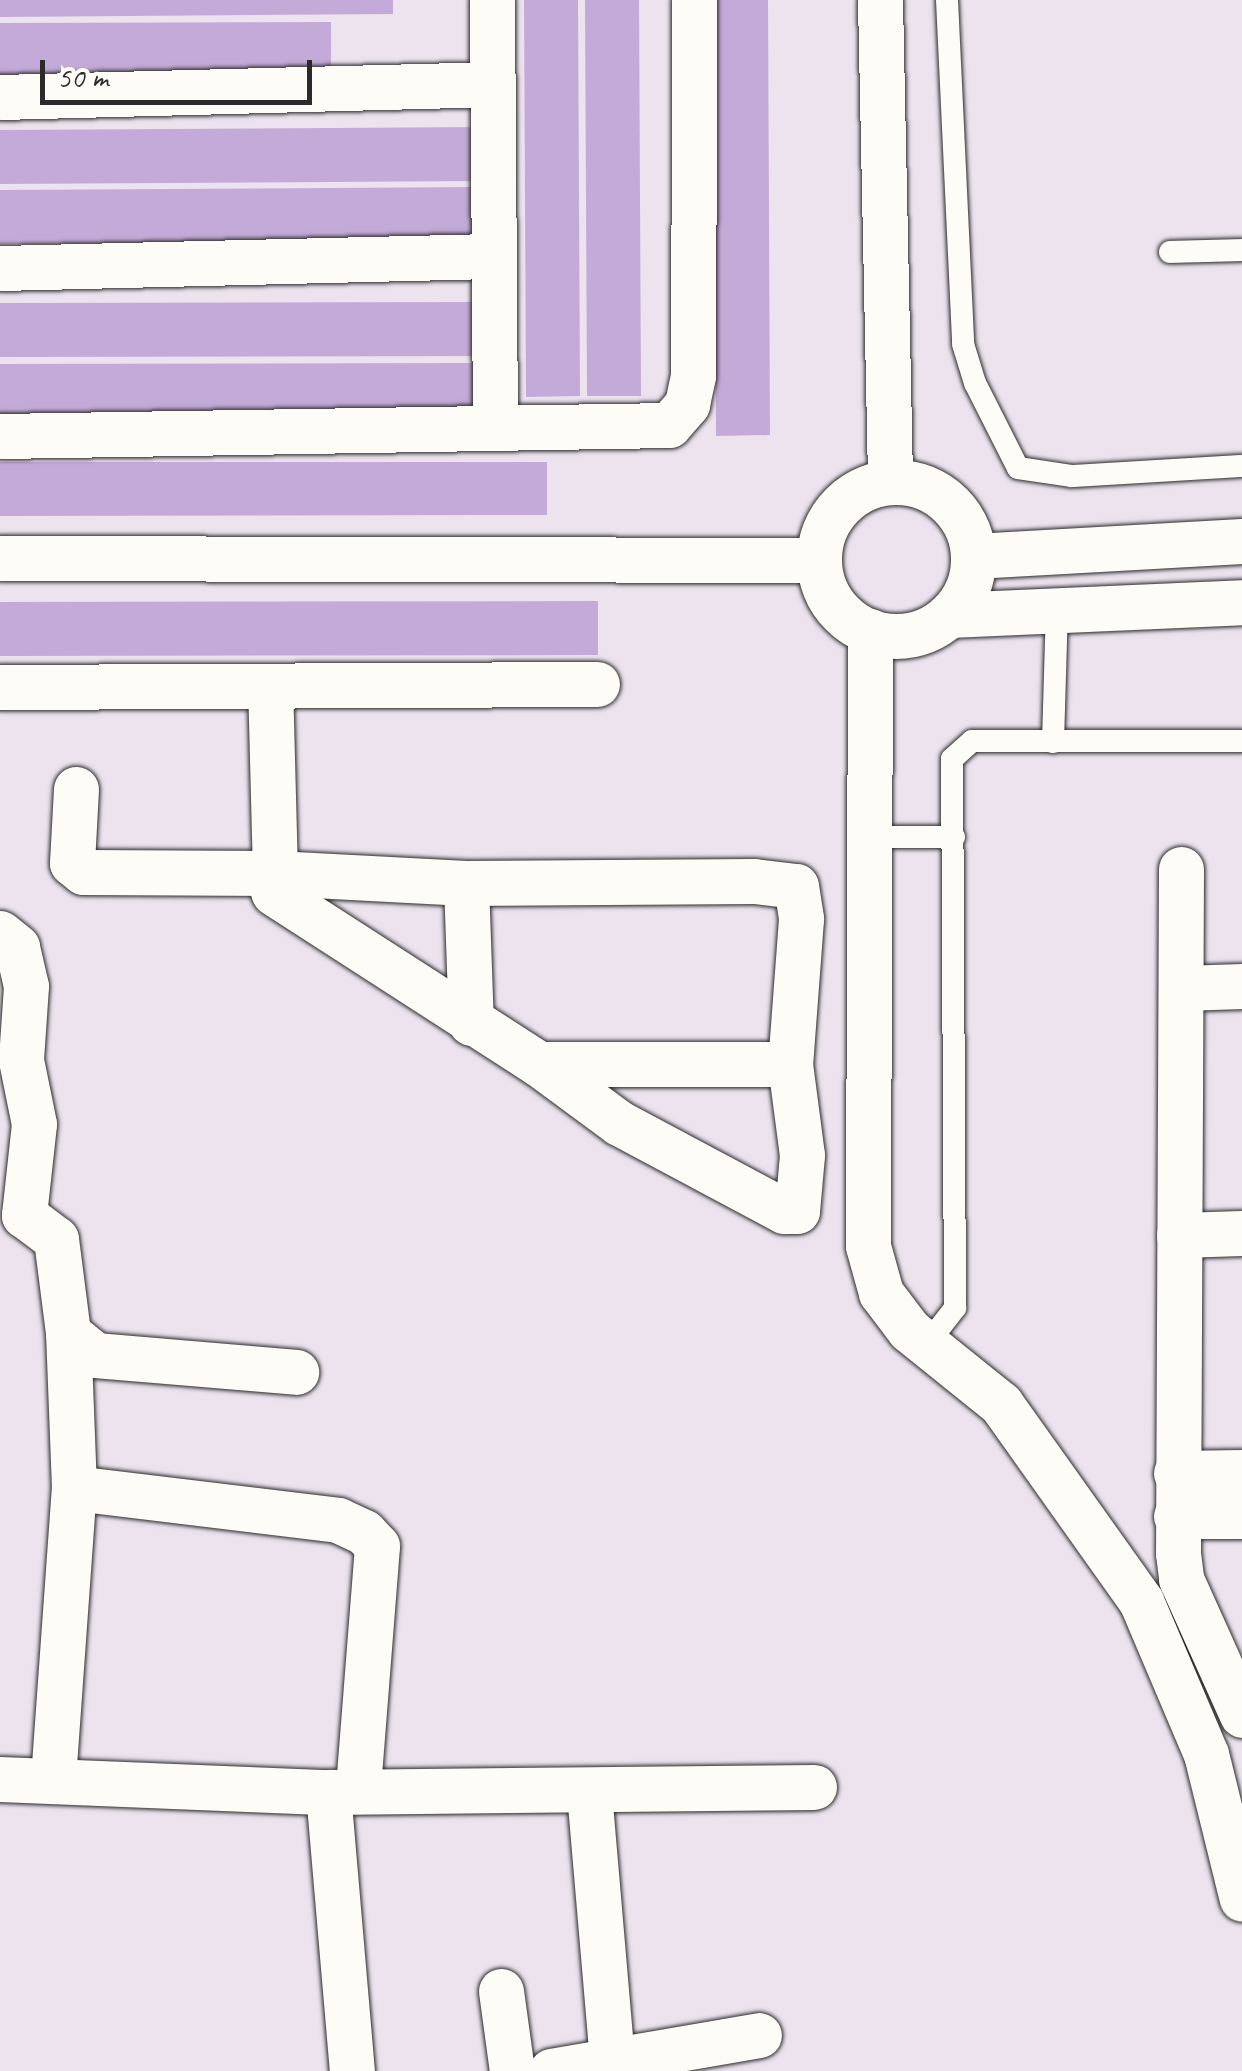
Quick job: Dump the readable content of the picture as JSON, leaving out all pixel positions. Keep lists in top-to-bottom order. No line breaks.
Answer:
{"scale_bar":"50 m"}
